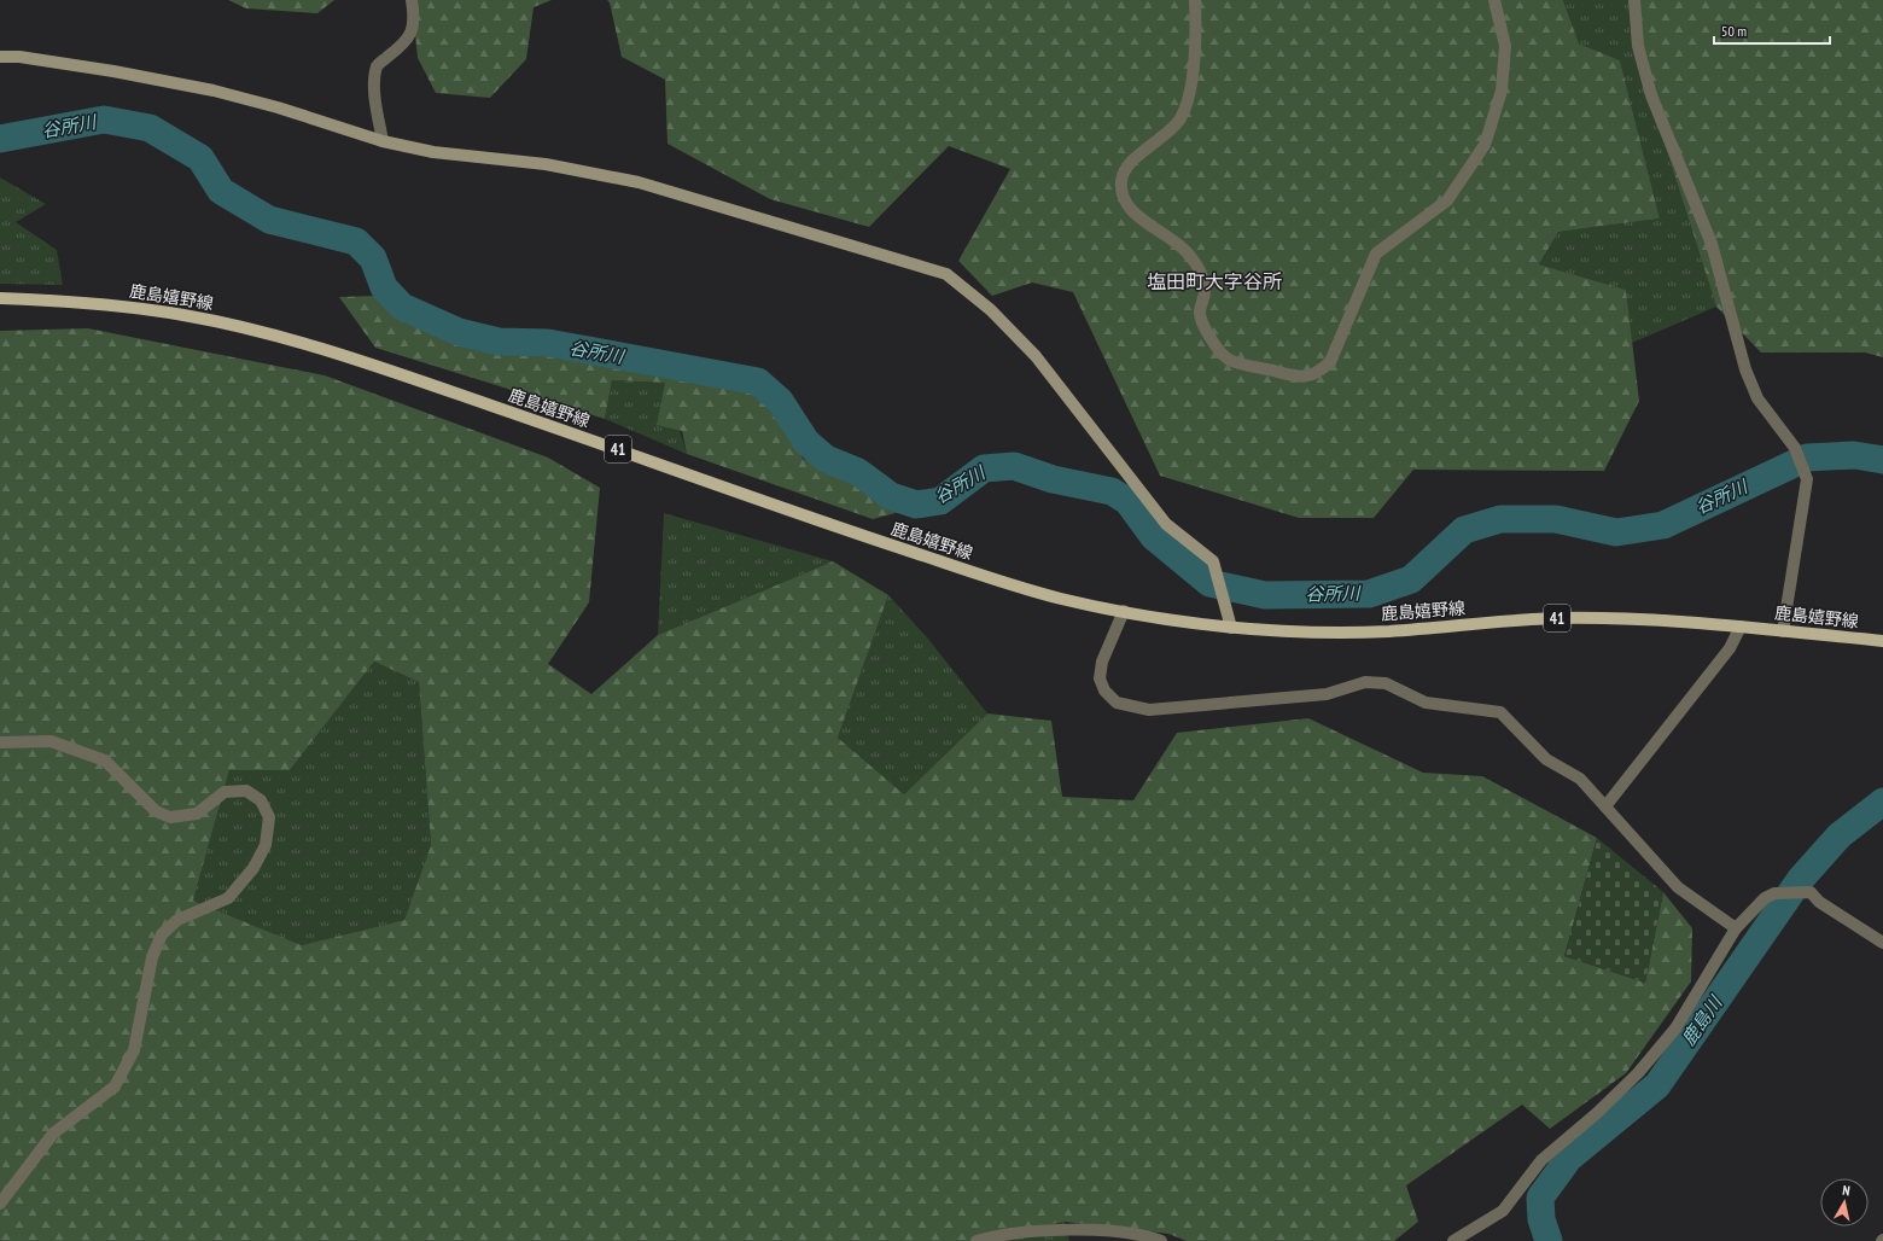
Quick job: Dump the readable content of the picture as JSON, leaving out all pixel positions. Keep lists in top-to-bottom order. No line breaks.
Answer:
{"streets":{"main road":["鹿島嬉野線","41"]},"districts":["塩田町大字谷所"],"water":["谷所川","鹿島川"],"scale_bar":"50 m","north":"top"}
